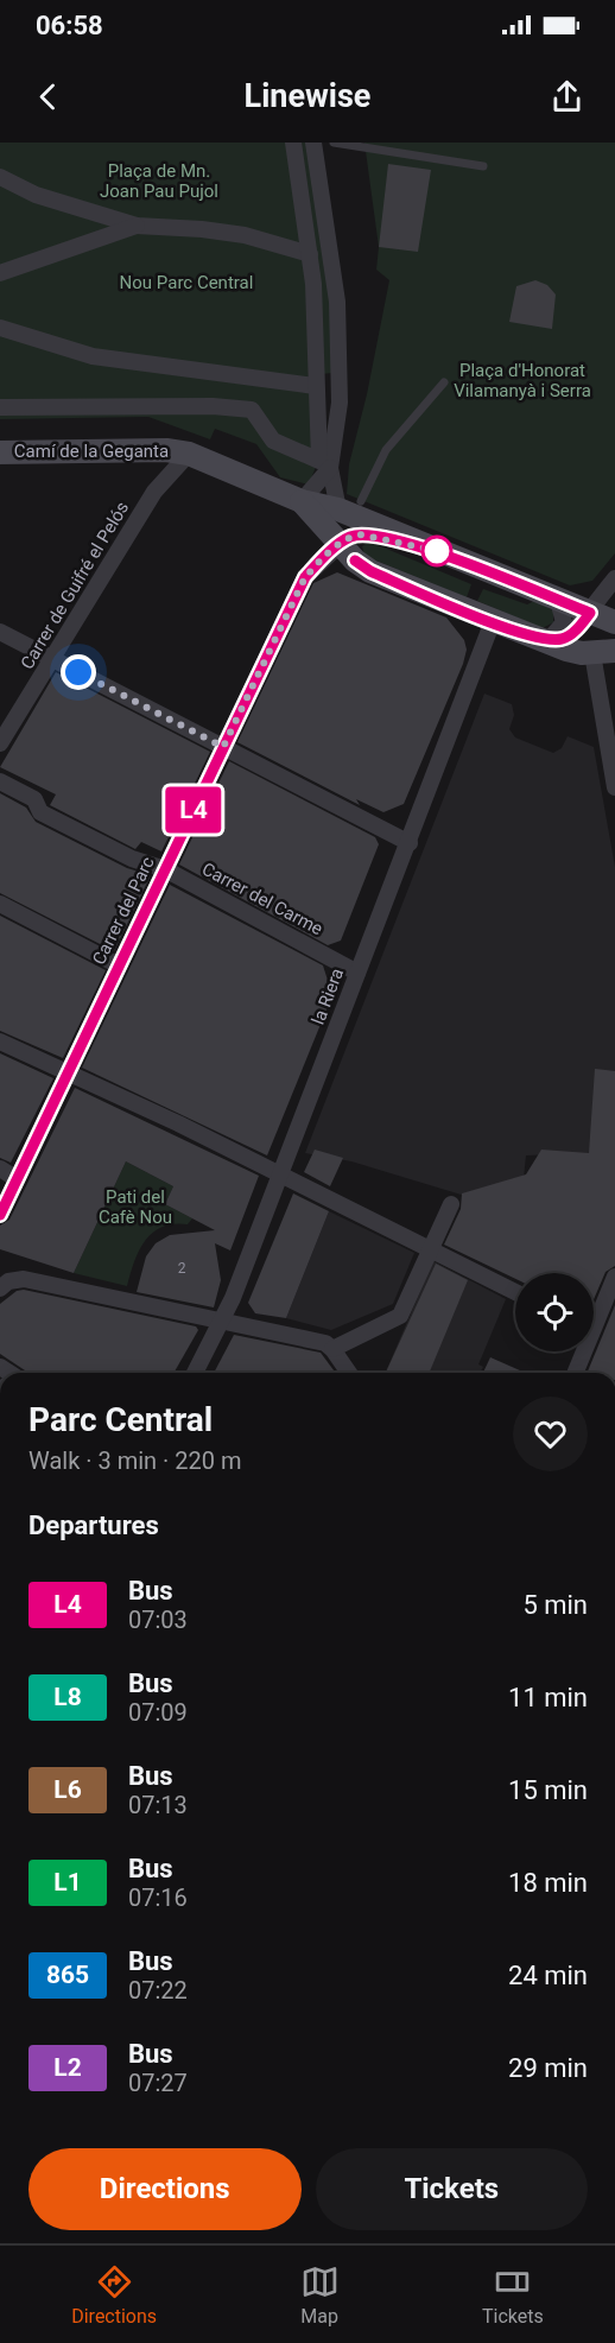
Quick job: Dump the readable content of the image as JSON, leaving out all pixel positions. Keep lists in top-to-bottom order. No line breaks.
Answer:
{"streets":{"street":["Camí de la Geganta","Carrer de Guifré el Pelós","Carrer del Carme","Carrer del Parc","la Riera"]},"crossings":[["Camí de la Geganta","Carrer de Guifré el Pelós"],["Carrer del Carme","Carrer del Parc"],["Carrer del Carme","la Riera"]],"parks":["Plaça de Mn. Joan Pau Pujol","Nou Parc Central","Plaça d'Honorat Vilamanyà i Serra","Pati del Cafè Nou"],"lines":["bus line L4"],"house_numbers":["2"],"page":{"status":"06:58","header":"Linewise","on_map":"L4","heading":[["Parc Central","Walk · 3 min · 220 m"],"Departures"],"list":[{"mark":"L4","name":"Bus","note":"07:03","value":"5 min"},{"mark":"L8","name":"Bus","note":"07:09","value":"11 min"},{"mark":"L6","name":"Bus","note":"07:13","value":"15 min"},{"mark":"L1","name":"Bus","note":"07:16","value":"18 min"},{"mark":"865","name":"Bus","note":"07:22","value":"24 min"},{"mark":"L2","name":"Bus","note":"07:27","value":"29 min"}],"buttons":["Directions","Tickets"],"tabs":["Directions","Map","Tickets"]}}
